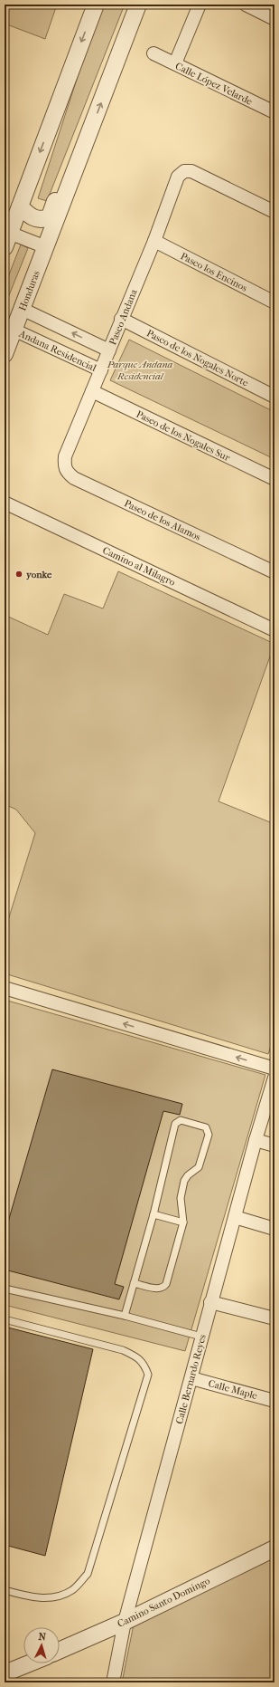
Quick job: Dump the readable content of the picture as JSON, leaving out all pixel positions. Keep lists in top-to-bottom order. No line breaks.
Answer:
{"streets":{"street":["Calle López Velarde","Paseo los Encinos","Honduras","Paseo Andana","Andana Residencial","Paseo de los Nogales Norte","Paseo de los Nogales Sur","Paseo de los Alamos","Camino al Milagro","Calle Bernardo Reyes","Calle Maple","Camino Santo Domingo"]},"crossings":[["Paseo los Encinos","Paseo Andana"],["Honduras","Andana Residencial"],["Paseo Andana","Andana Residencial"],["Paseo Andana","Paseo de los Nogales Norte"],["Paseo Andana","Paseo de los Nogales Sur"],["Paseo Andana","Paseo de los Alamos"],["Calle Bernardo Reyes","Calle Maple"],["Calle Bernardo Reyes","Camino Santo Domingo"]],"parks":["Parque Andana Residencial"],"places":["yonke"],"north":"top"}
